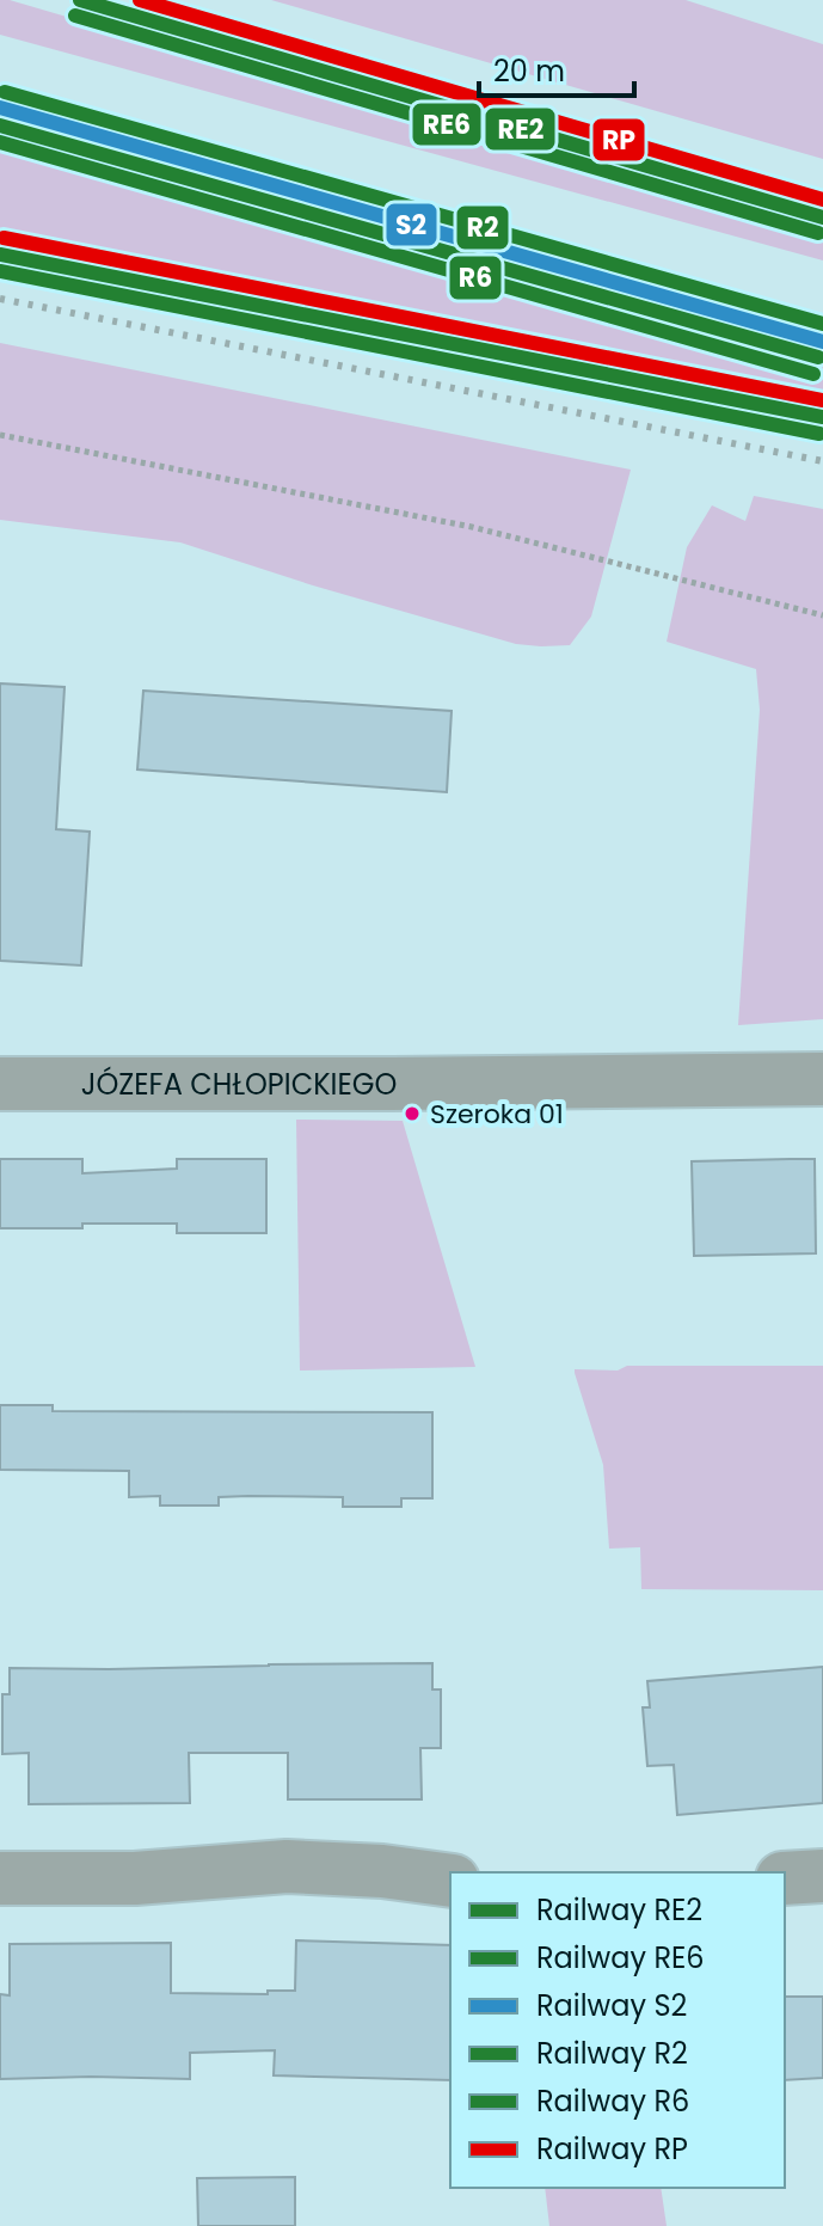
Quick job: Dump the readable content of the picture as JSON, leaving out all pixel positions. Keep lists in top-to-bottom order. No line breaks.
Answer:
{"streets":{"street":["JÓZEFA CHŁOPICKIEGO"]},"places":["Szeroka 01"],"lines":["rail line RE2","rail line RP","rail line RE6","rail line R2","rail line S2","rail line R6"],"legend":["Railway RE2","Railway RE6","Railway S2","Railway R2","Railway R6","Railway RP"],"scale_bar":"20 m"}
